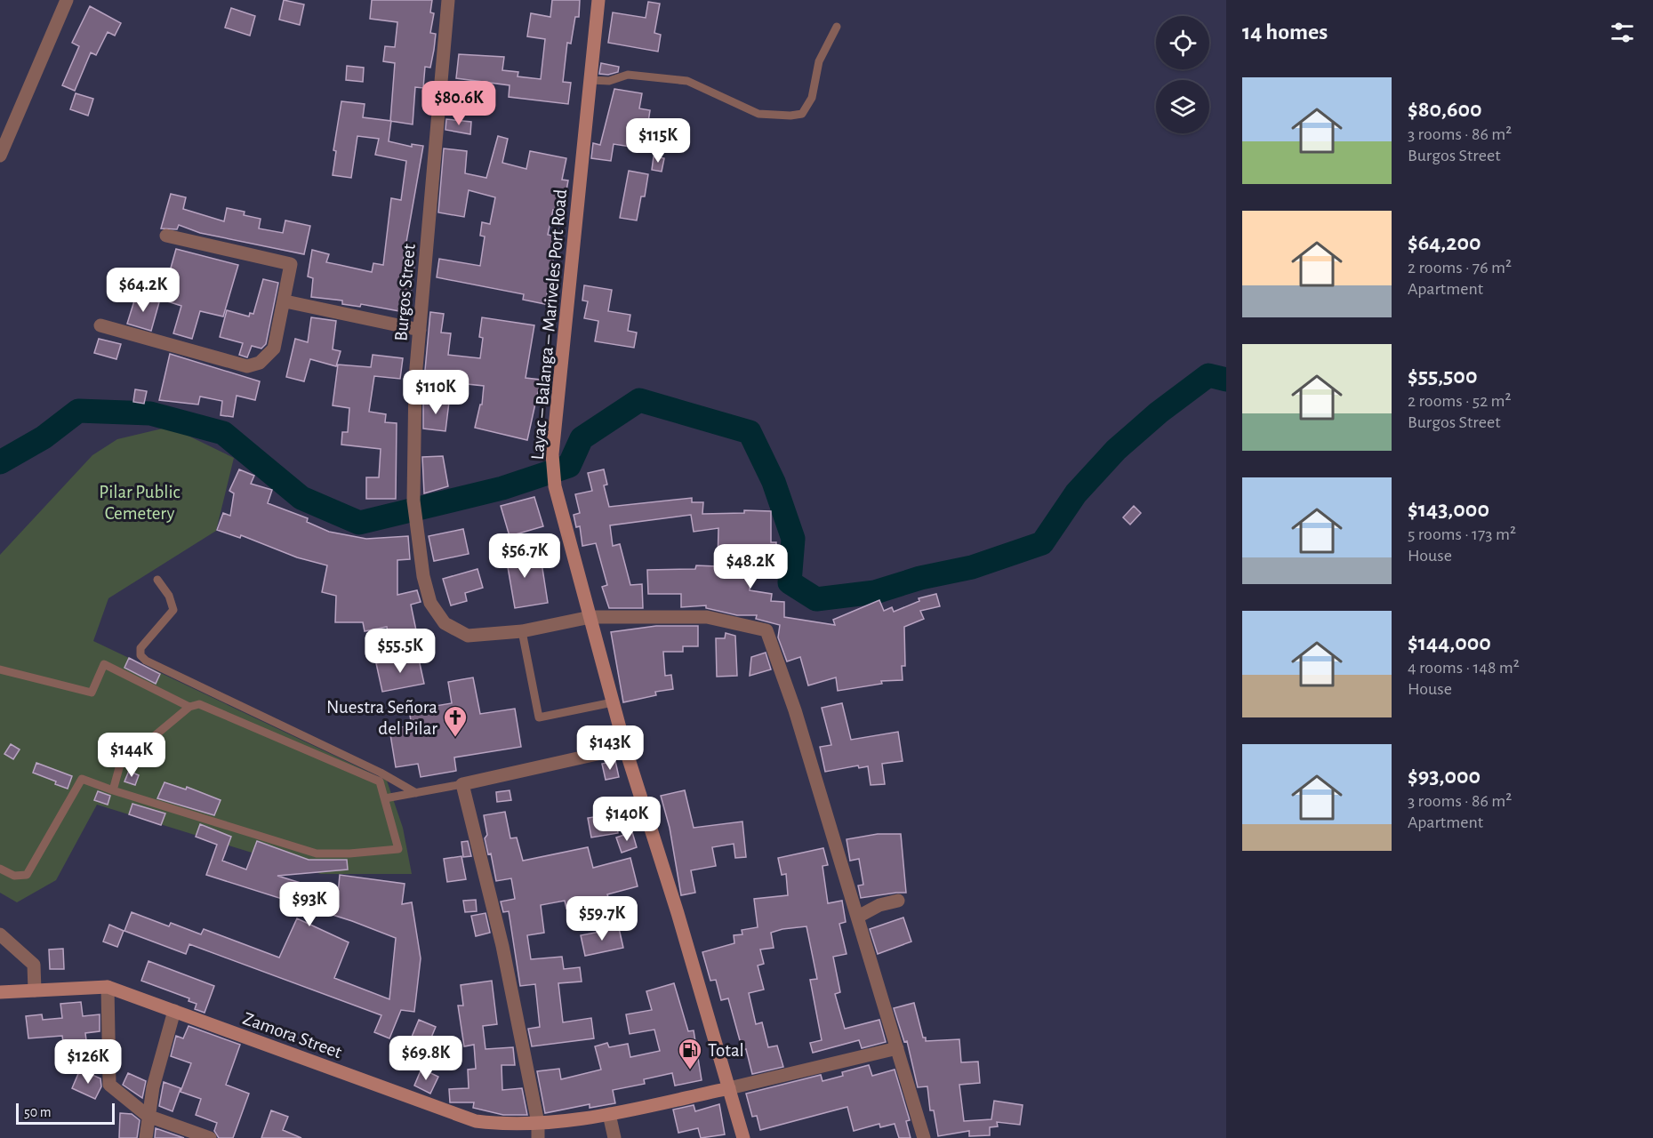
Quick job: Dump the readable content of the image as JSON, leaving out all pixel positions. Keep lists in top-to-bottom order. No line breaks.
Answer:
{"streets":{"main road":["Layac – Balanga – Mariveles Port Road","Zamora Street"],"street":["Burgos Street"]},"crossings":[["Burgos Street","Layac – Balanga – Mariveles Port Road"],["Layac – Balanga – Mariveles Port Road","Zamora Street"]],"parks":["Pilar Public Cemetery"],"places":{"church":["Nuestra Señora del Pilar"],"fuel station":["Total"]},"scale_bar":"50 m","page":{"heading":"14 homes","list":[{"name":"$80,600","note":"3 rooms · 86 m² · Burgos Street"},{"name":"$64,200","note":"2 rooms · 76 m² · Apartment"},{"name":"$55,500","note":"2 rooms · 52 m² · Burgos Street"},{"name":"$143,000","note":"5 rooms · 173 m² · House"},{"name":"$144,000","note":"4 rooms · 148 m² · House"},{"name":"$93,000","note":"3 rooms · 86 m² · Apartment"}],"price":["$80.6K","$115K","$64.2K","$110K","$56.7K","$48.2K","$55.5K","$143K","$144K","$140K","$93K","$59.7K","$69.8K","$126K"],"scale":"50 m"}}
